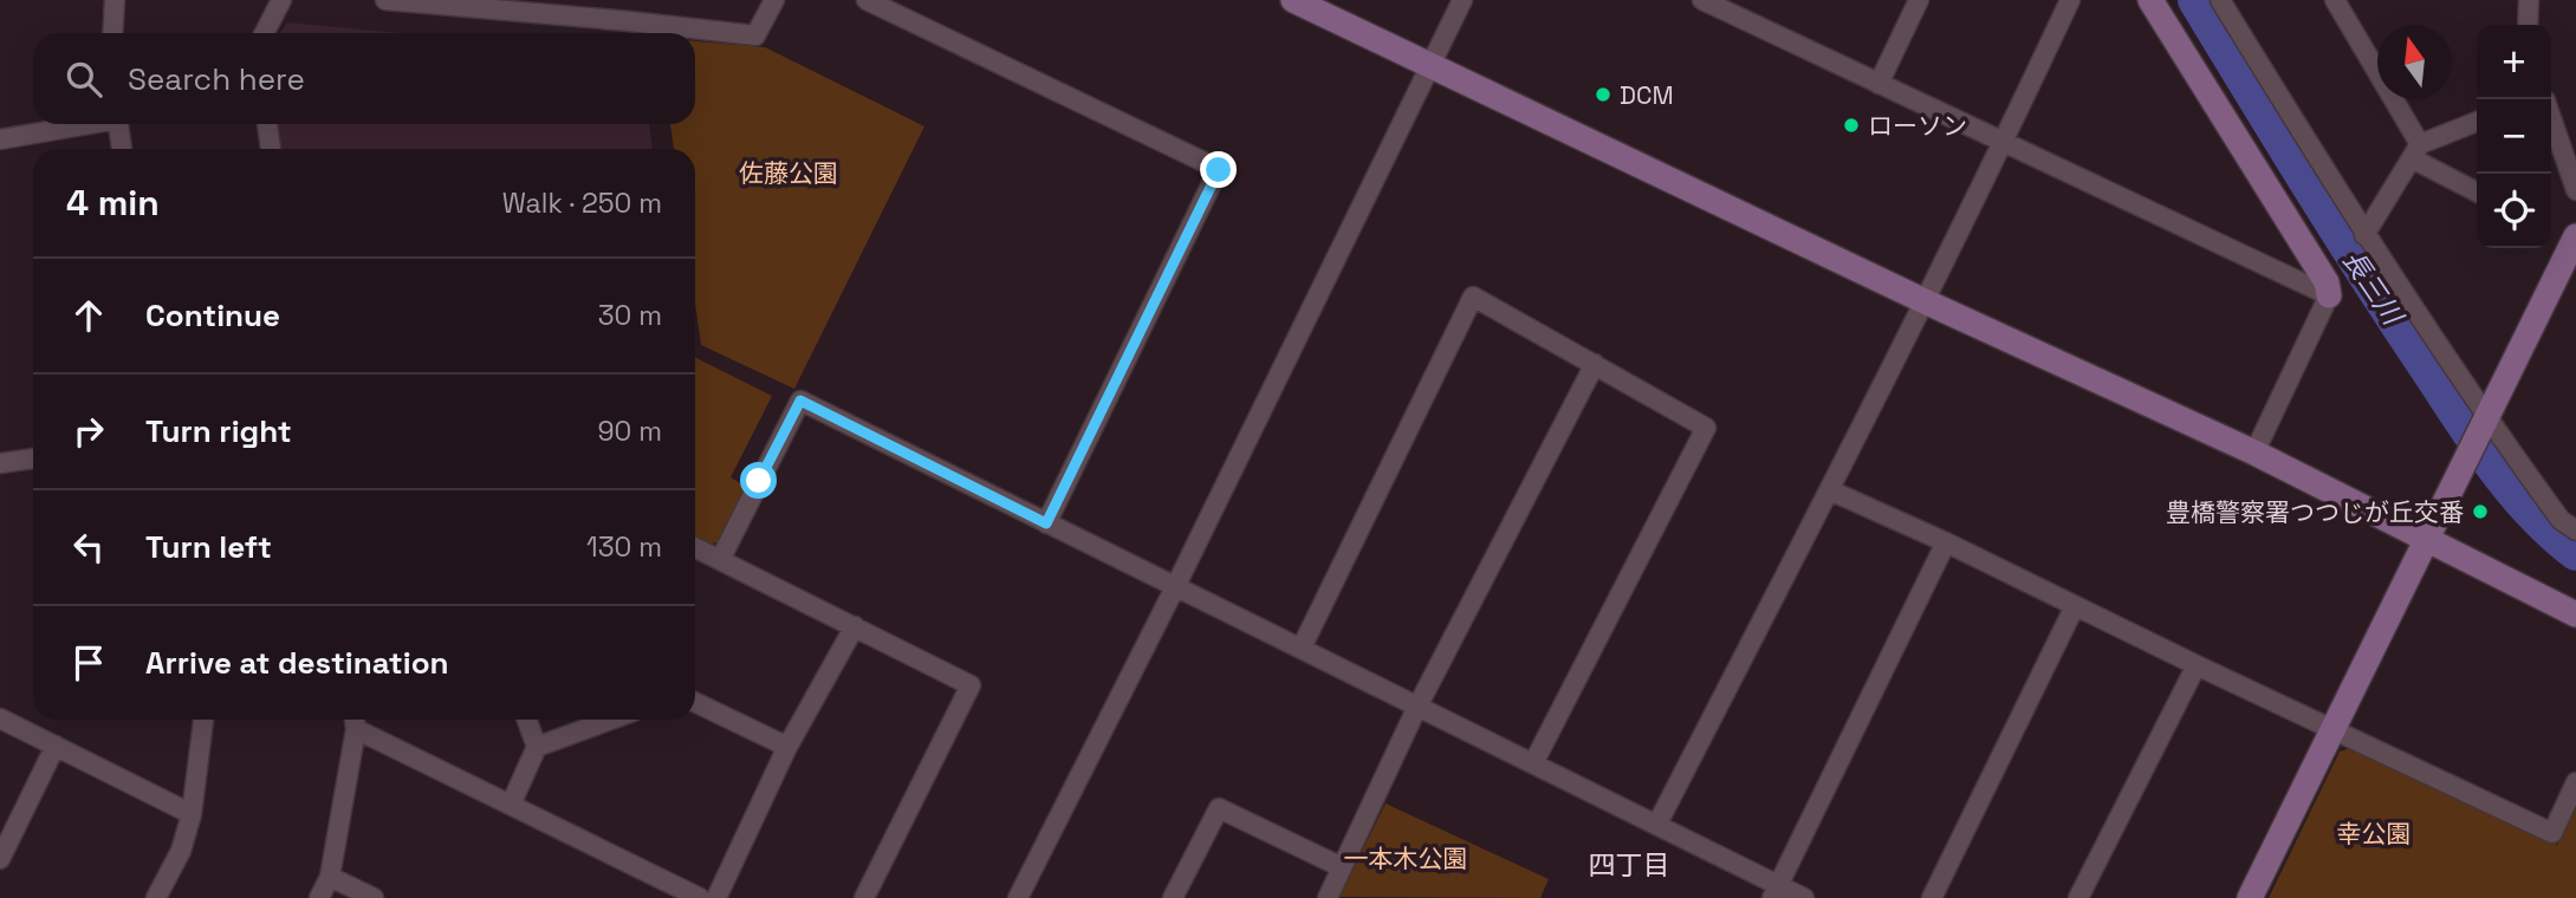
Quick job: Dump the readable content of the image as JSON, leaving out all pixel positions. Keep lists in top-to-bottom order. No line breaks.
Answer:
{"districts":["四丁目"],"water":["長三川"],"parks":["佐藤公園","幸公園","一本木公園"],"places":["DCM","ローソン","豊橋警察署つつじが丘交番"],"north":"top","page":{"map_buttons":["+","−"],"search":"Search here","heading":["4 min","Walk · 250 m"],"list":[["Continue","30 m"],["Turn right","90 m"],["Turn left","130 m"],"Arrive at destination"]}}
